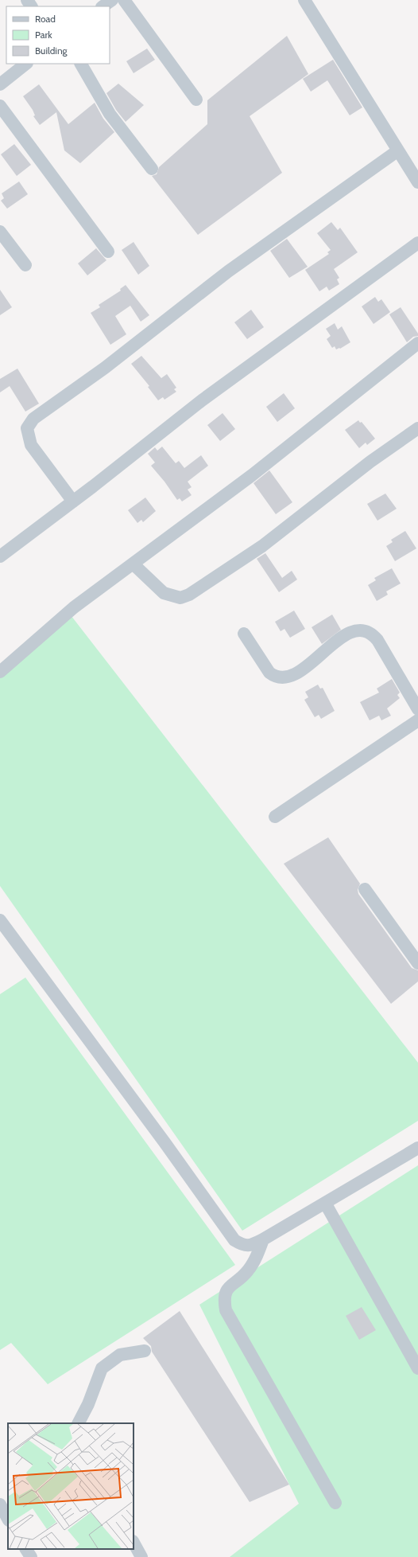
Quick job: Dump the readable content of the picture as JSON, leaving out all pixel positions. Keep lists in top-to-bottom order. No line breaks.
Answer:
{"legend":["Road","Park","Building"]}
